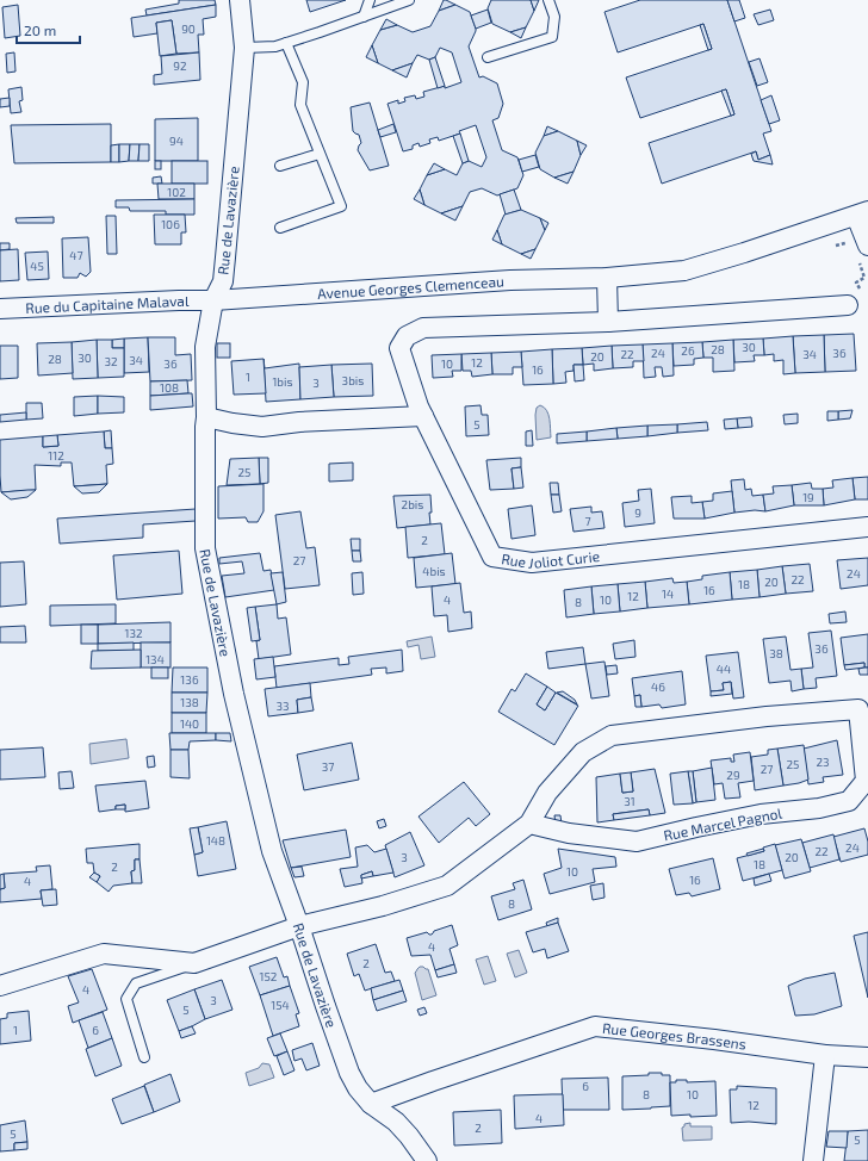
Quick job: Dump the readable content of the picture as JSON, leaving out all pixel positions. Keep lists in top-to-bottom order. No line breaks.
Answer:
{"streets":{"street":["Rue de Lavazière","Avenue Georges Clemenceau","Rue du Capitaine Malaval","Rue Joliot Curie","Rue Marcel Pagnol","Rue Georges Brassens"]},"crossings":[["Rue de Lavazière","Avenue Georges Clemenceau"],["Rue de Lavazière","Rue du Capitaine Malaval"],["Rue de Lavazière","Rue Marcel Pagnol"],["Rue de Lavazière","Rue Georges Brassens"],["Avenue Georges Clemenceau","Rue du Capitaine Malaval"]],"house_numbers":["90","92","94","102","106","47","45","30","28","26","24","36","22","34","20","30","28","34","32","12","36","10","16","1","3bis","1bis","3","108","5","112","25","19","2bis","9","7","2","27","4bis","24","22","20","18","16","14","12","4","10","8","132","36","38","134","44","136","46","138","33","140","23","25","37","27","29","31","148","24","22","3","20","18","2","10","16","4","8","4","2","152","4","3","154","5","1","6","6","8","10","12","4","2","5","5"],"scale_bar":"20 m"}
